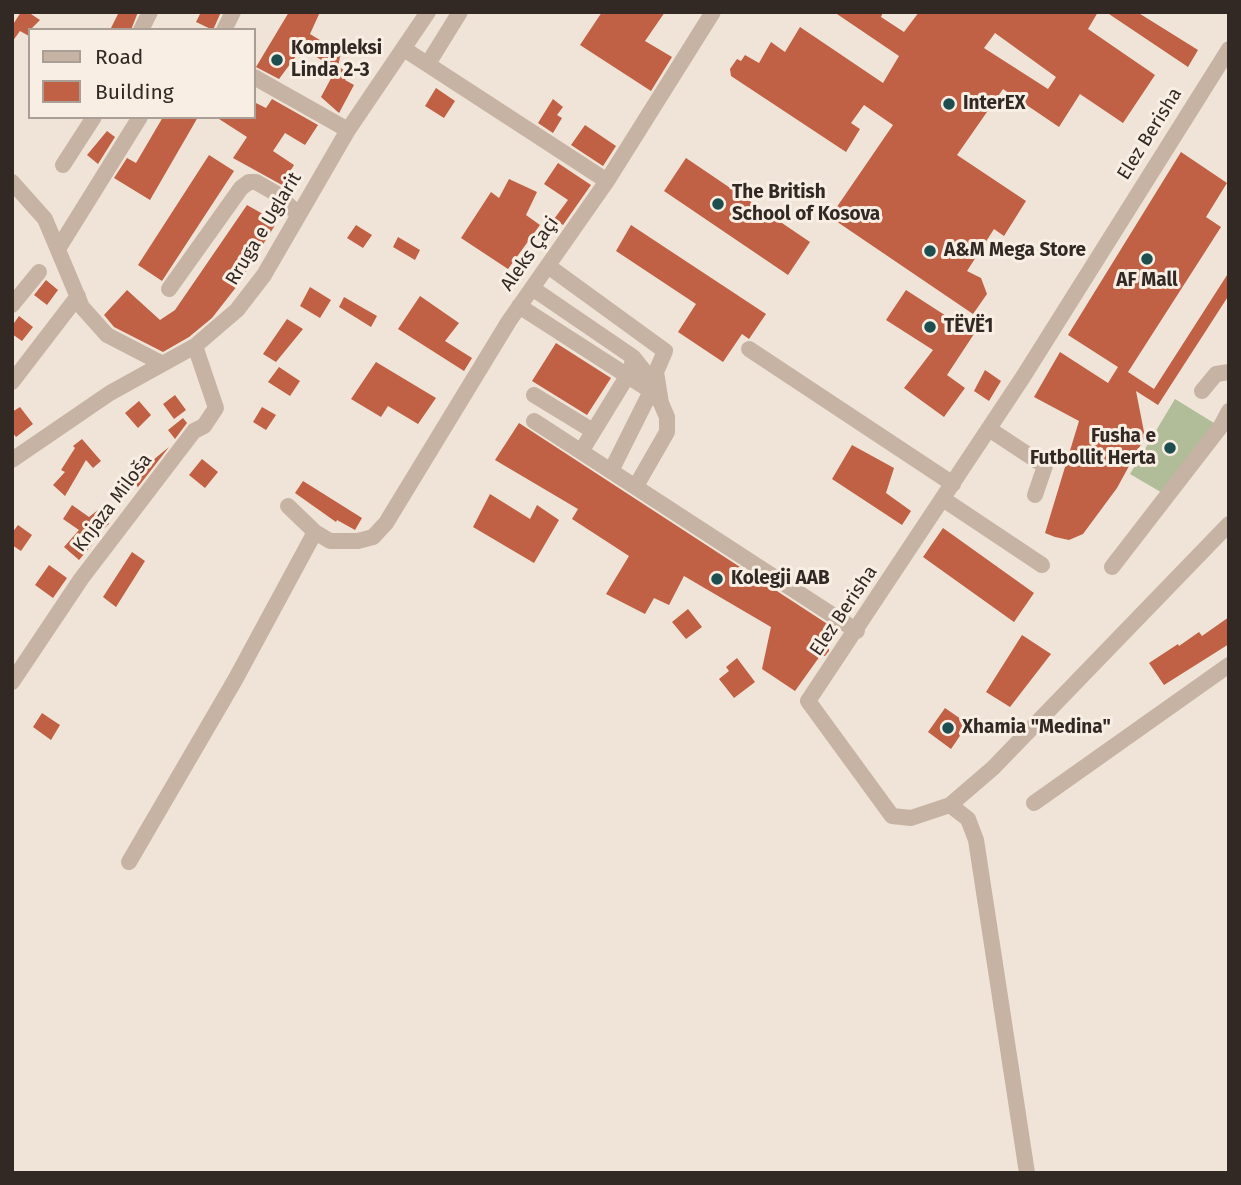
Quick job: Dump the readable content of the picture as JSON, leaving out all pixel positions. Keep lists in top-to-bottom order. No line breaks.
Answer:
{"streets":{"street":["Elez Berisha","Rruga e Uglarit","Aleks Çaçi","Knjaza Miloša"]},"crossings":[["Rruga e Uglarit","Knjaza Miloša"]],"places":["Kompleksi Linda 2-3","InterEX","The British School of Kosova","A&M Mega Store","AF Mall","TËVË1","Fusha e Futbollit Herta","Kolegji AAB","Xhamia \"Medina\""],"legend":["Road","Building"]}
